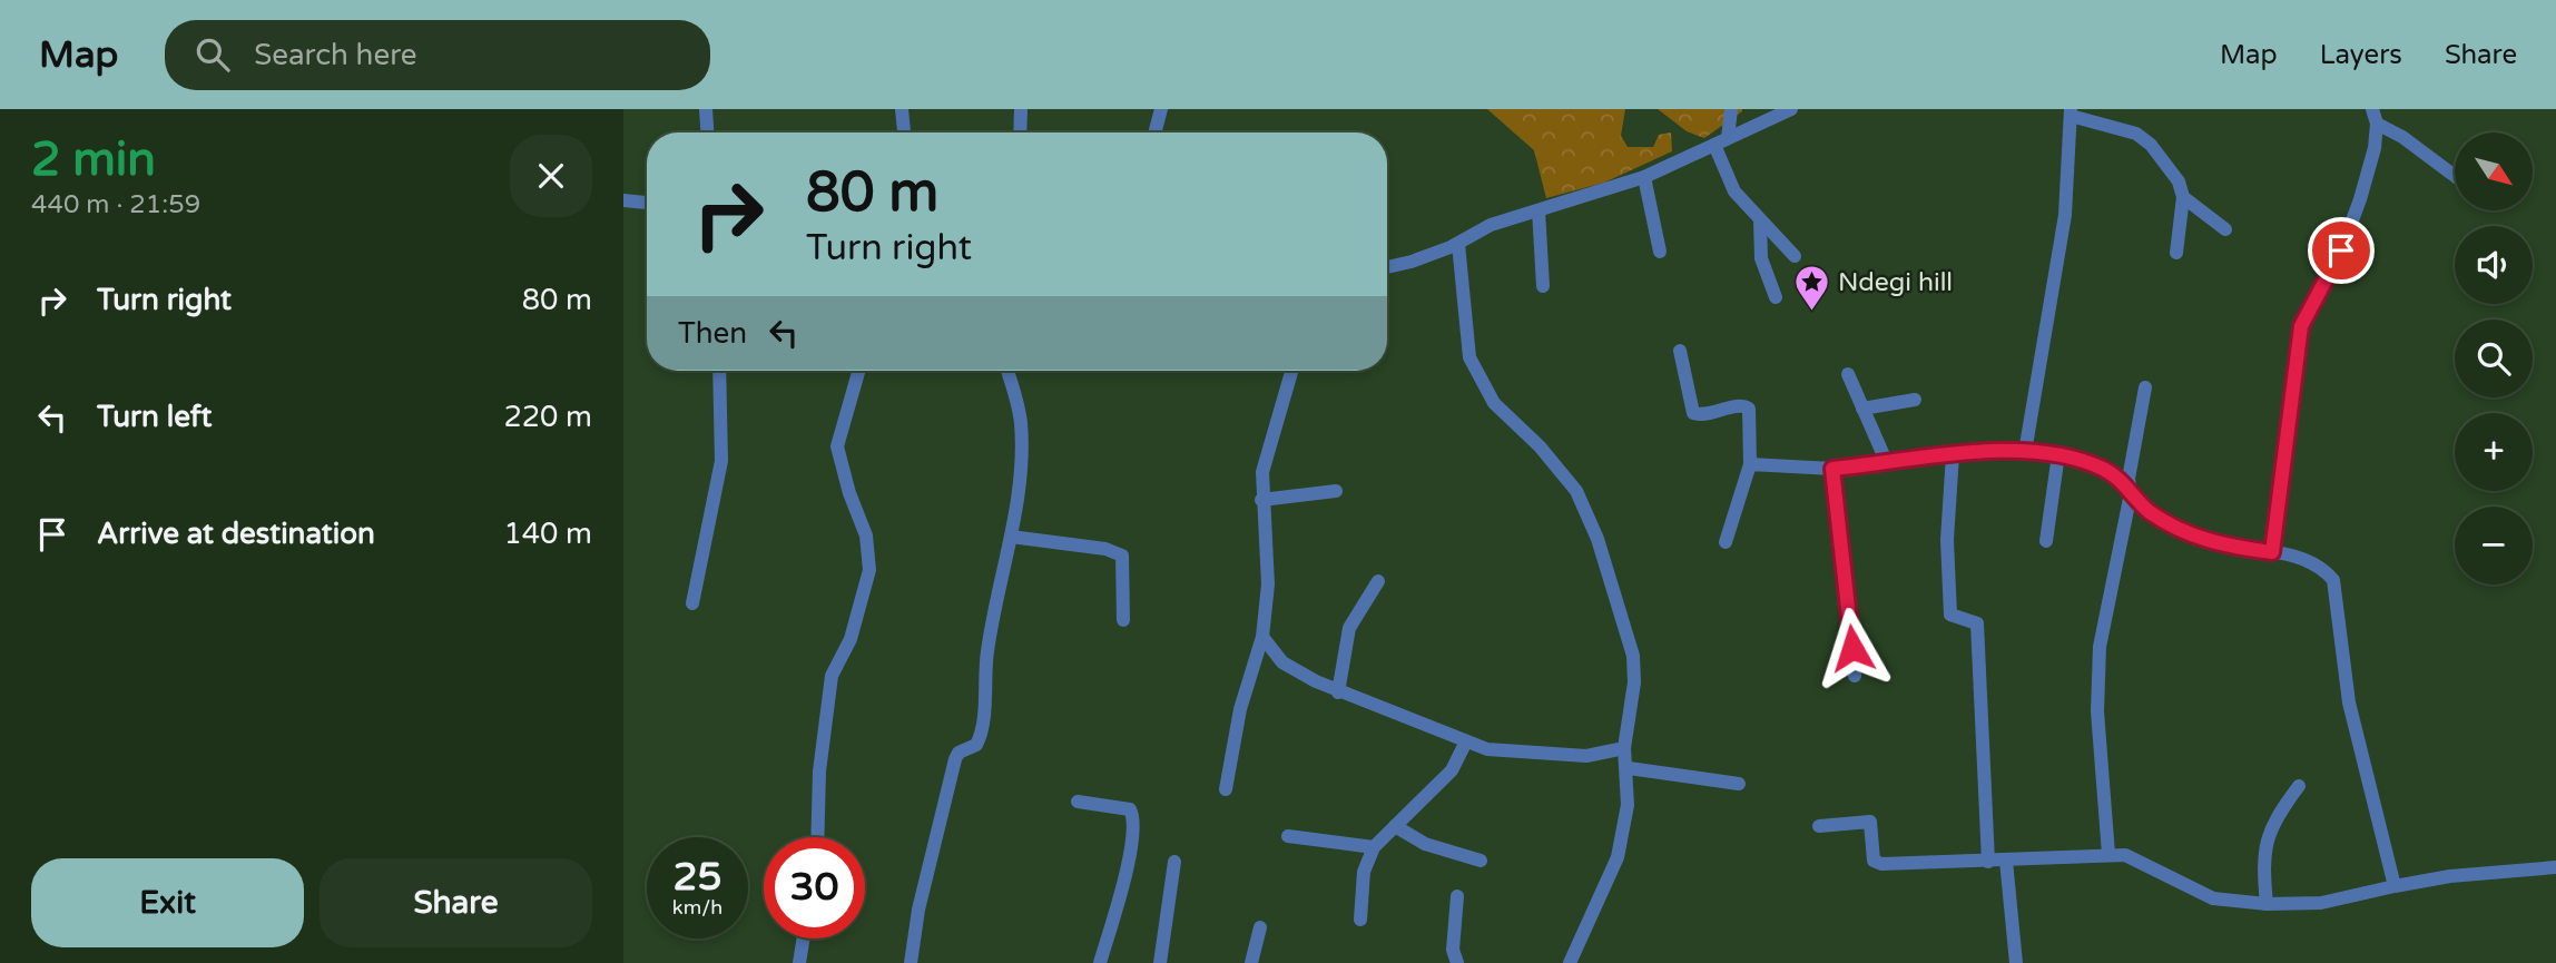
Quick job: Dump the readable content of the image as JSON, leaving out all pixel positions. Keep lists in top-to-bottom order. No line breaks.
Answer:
{"places":{"place":["Ndegi hill"]},"north":"bottom right","page":{"header":"Map","search":"Search here","nav":["Map","Layers","Share"],"heading":["2 min","440 m · 21:59"],"map_buttons":["+","−"],"turn":["80 m","Turn right"],"list":[{"name":"Turn right","value":"80 m"},{"name":"Turn left","value":"220 m"},{"name":"Arrive at destination","value":"140 m"}],"then":"Then","speed":"25 km/h","limit":"30","buttons":["Exit","Share"]}}
